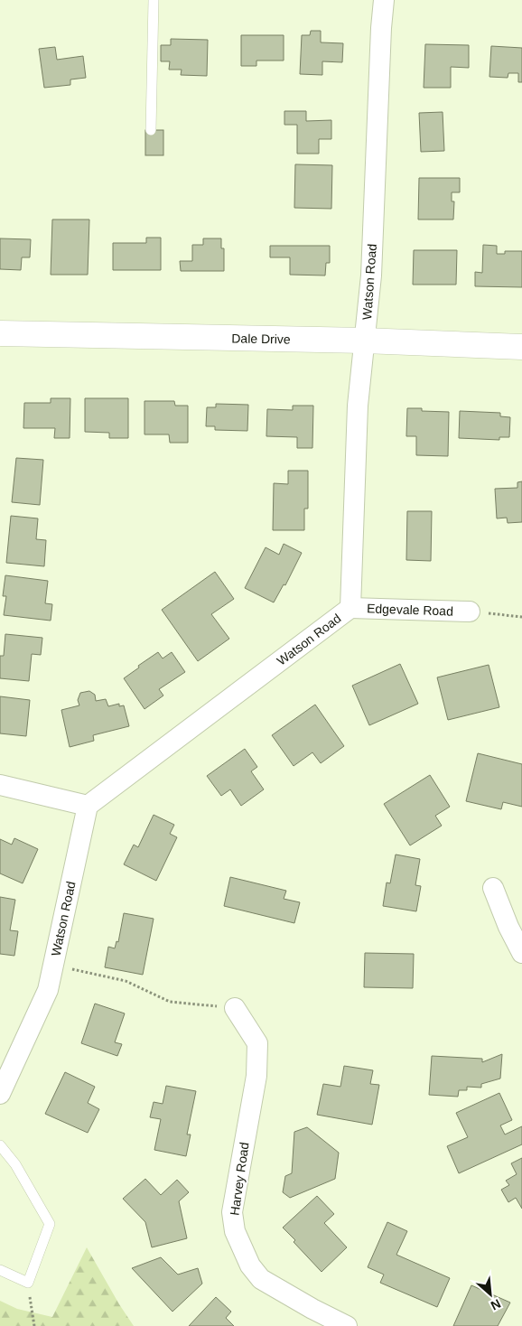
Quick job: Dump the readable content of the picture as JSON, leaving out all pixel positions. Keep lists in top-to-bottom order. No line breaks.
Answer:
{"streets":{"street":["Watson Road","Dale Drive","Edgevale Road","Harvey Road"]},"crossings":[["Watson Road","Dale Drive"],["Watson Road","Edgevale Road"]],"north":"bottom right"}
